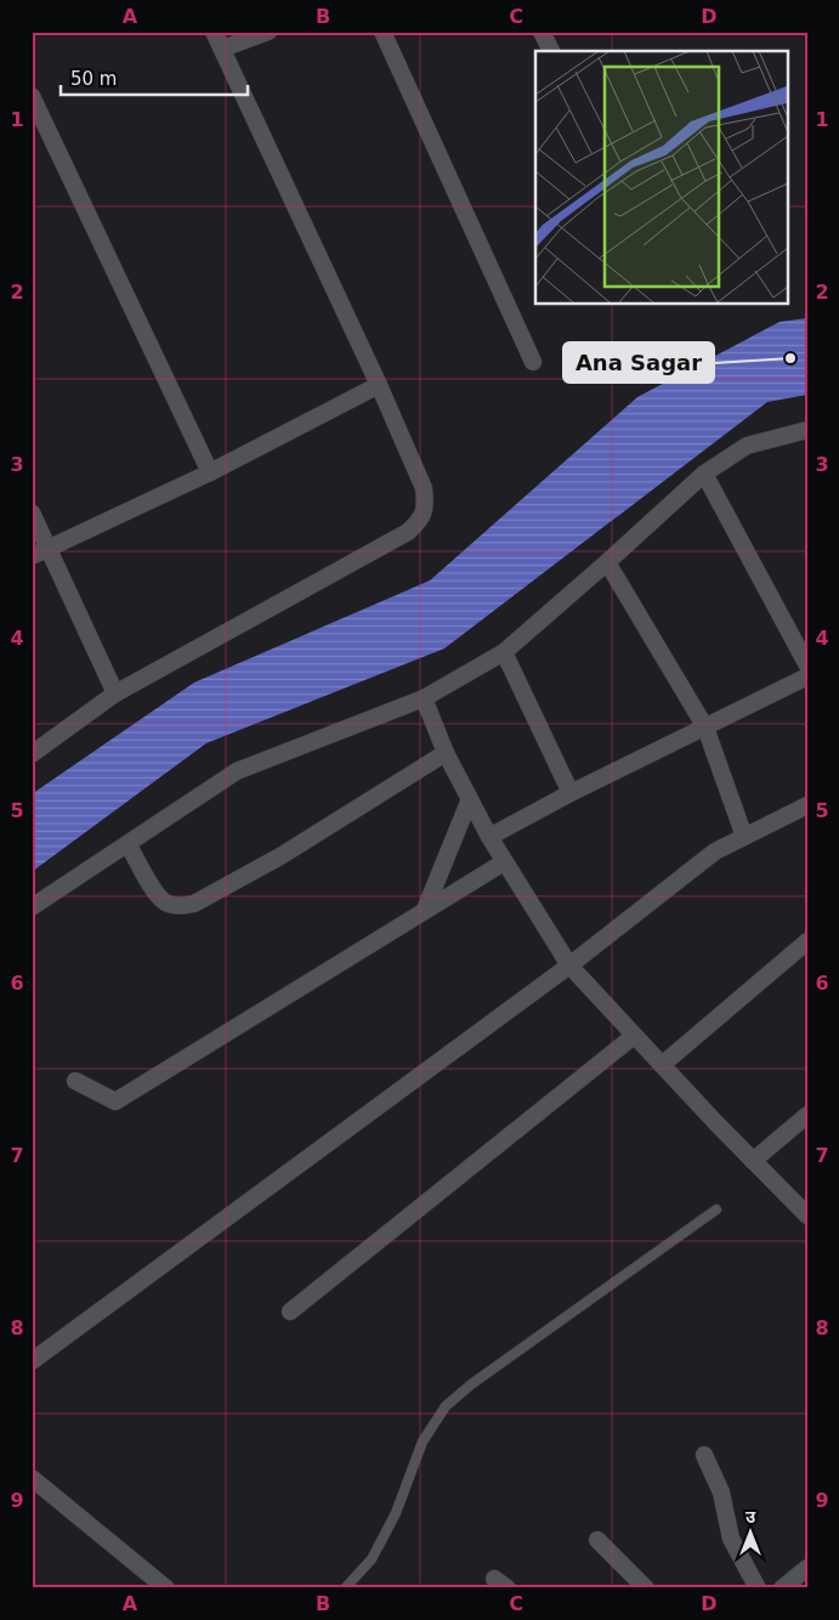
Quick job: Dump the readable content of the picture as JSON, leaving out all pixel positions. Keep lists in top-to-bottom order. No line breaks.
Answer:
{"places":["Ana Sagar"],"scale_bar":"50 m","north":"top","grid":{"columns":["A","B","C","D"],"rows":["1","2","3","4","5","6","7","8","9"]}}
